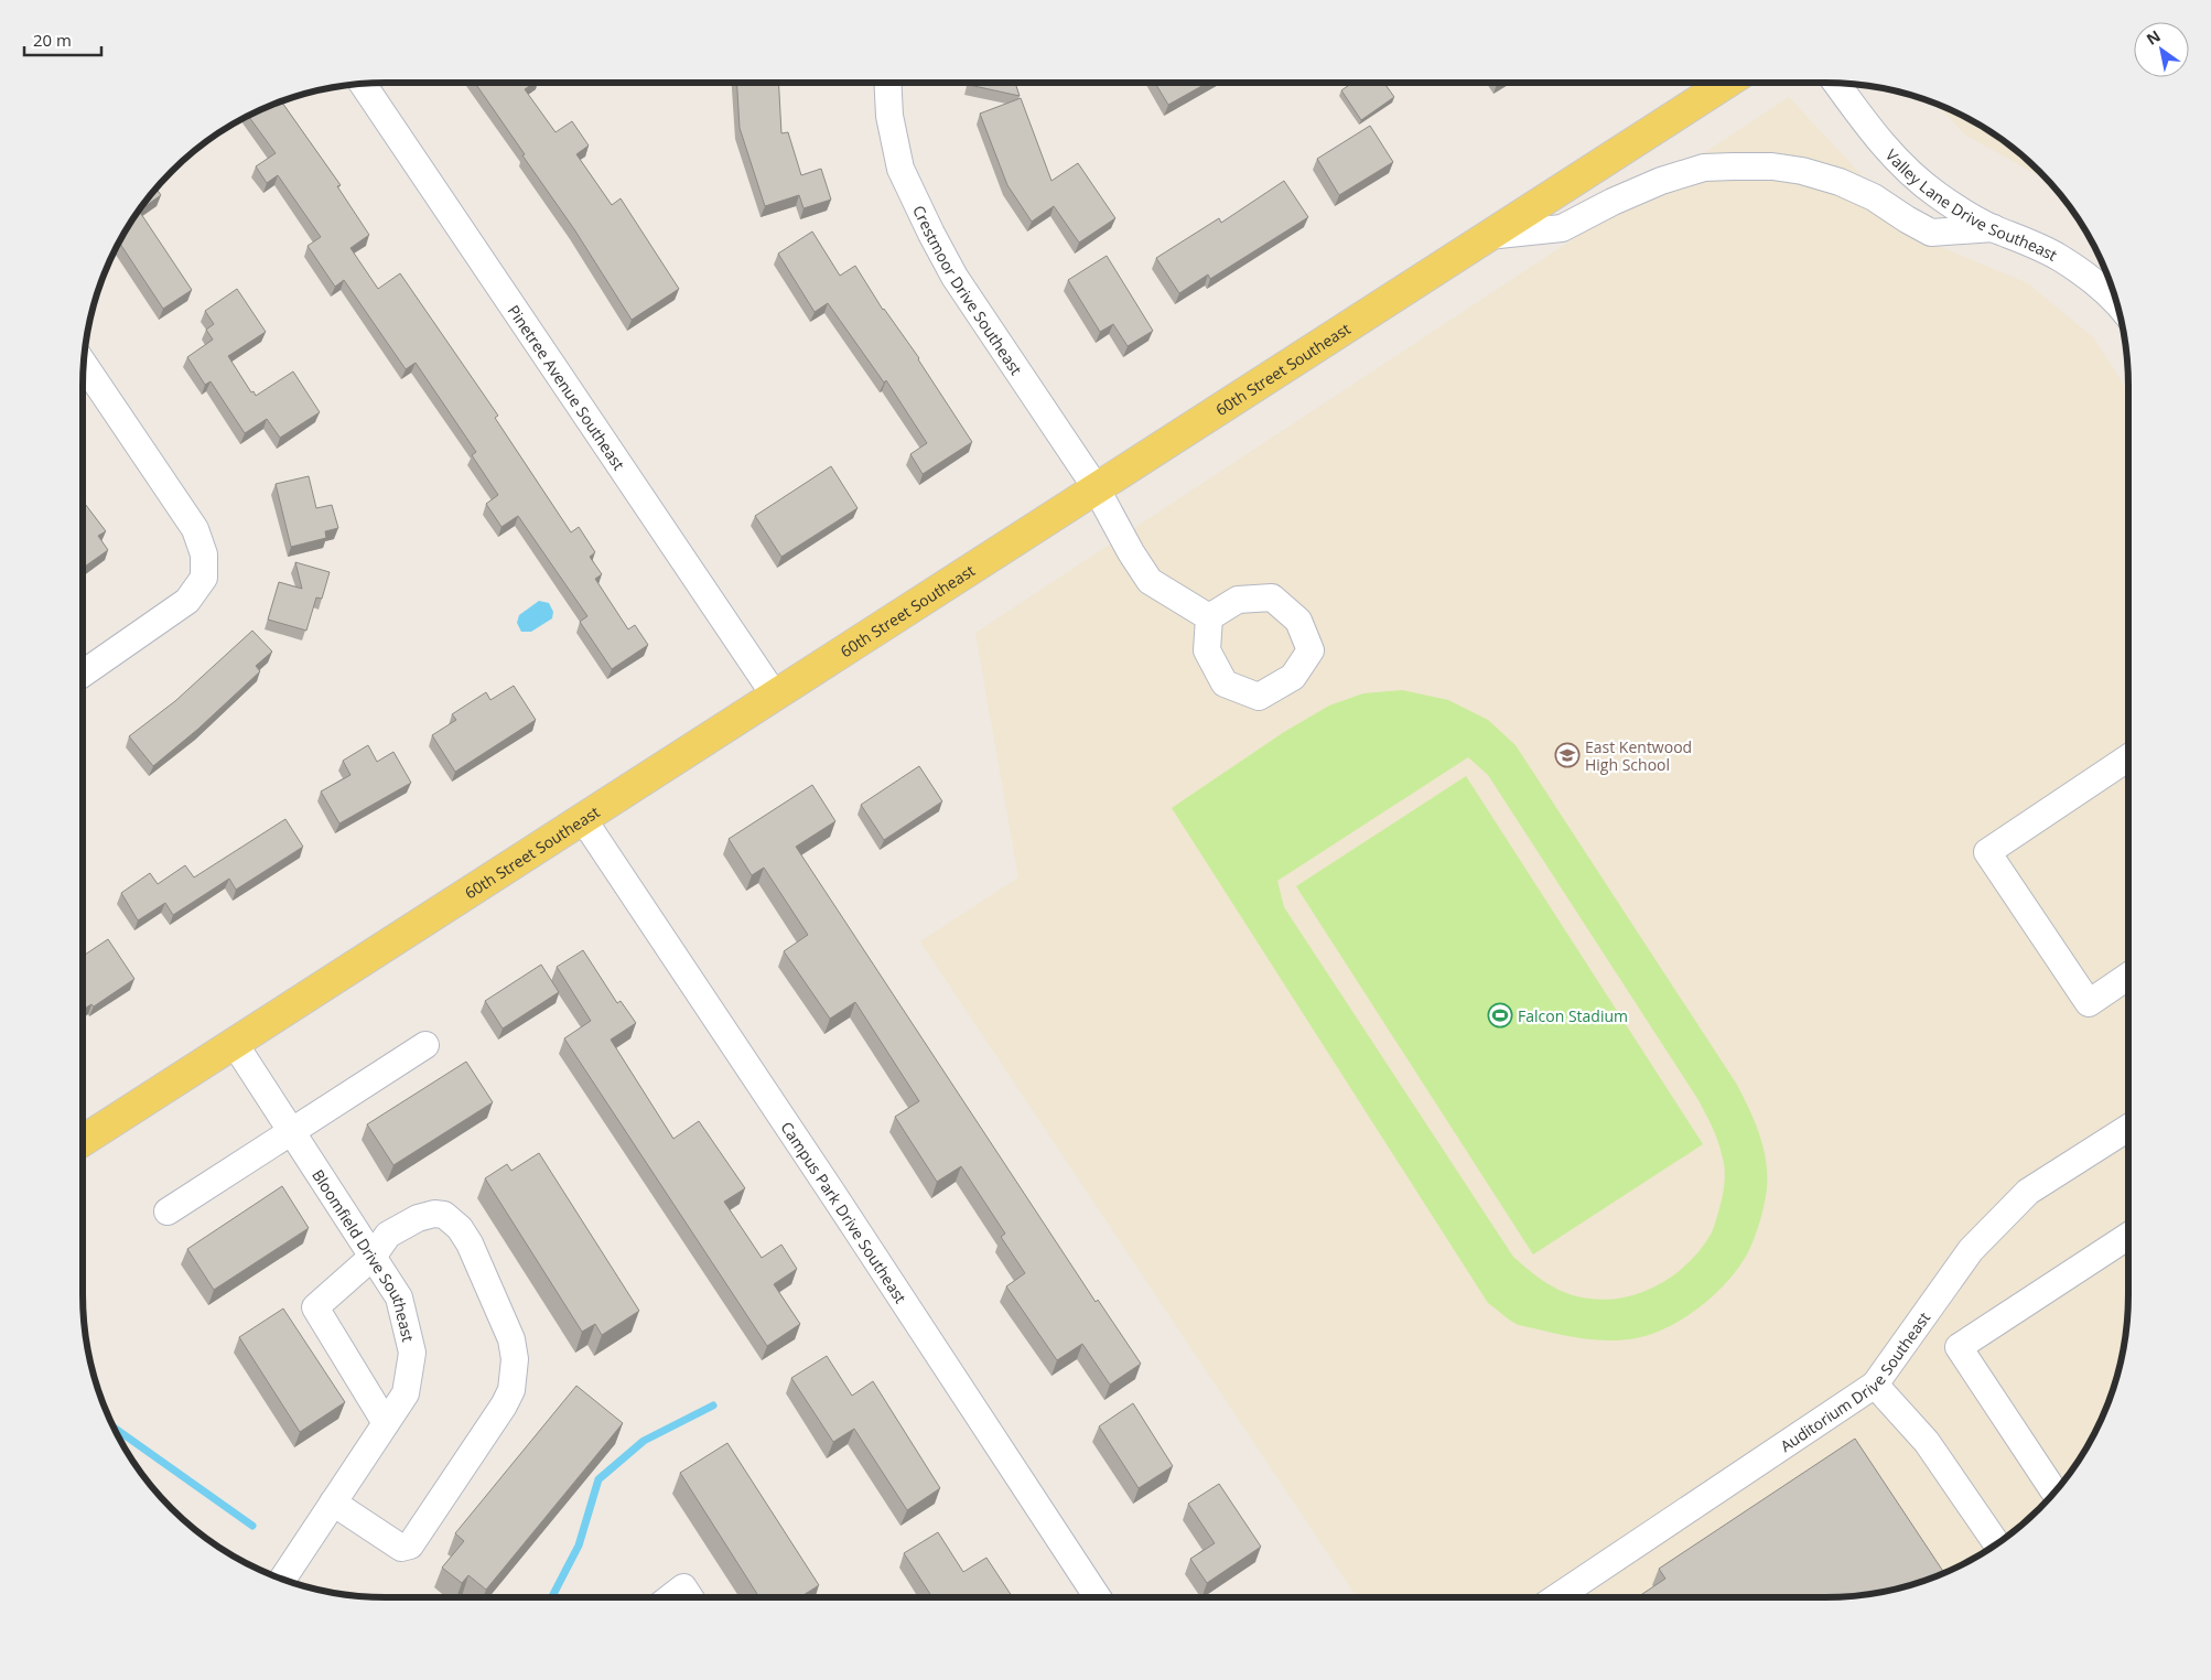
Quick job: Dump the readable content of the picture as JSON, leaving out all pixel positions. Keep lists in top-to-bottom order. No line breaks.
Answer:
{"streets":{"main road":["60th Street Southeast"],"street":["Valley Lane Drive Southeast","Crestmoor Drive Southeast","Pinetree Avenue Southeast","Campus Park Drive Southeast","Bloomfield Drive Southeast","Auditorium Drive Southeast"]},"crossings":[["Crestmoor Drive Southeast","60th Street Southeast"],["60th Street Southeast","Pinetree Avenue Southeast"],["60th Street Southeast","Campus Park Drive Southeast"],["60th Street Southeast","Bloomfield Drive Southeast"]],"places":{"school or university":["East Kentwood High School"],"sports":["Falcon Stadium"]},"scale_bar":"20 m","north":"top left"}
